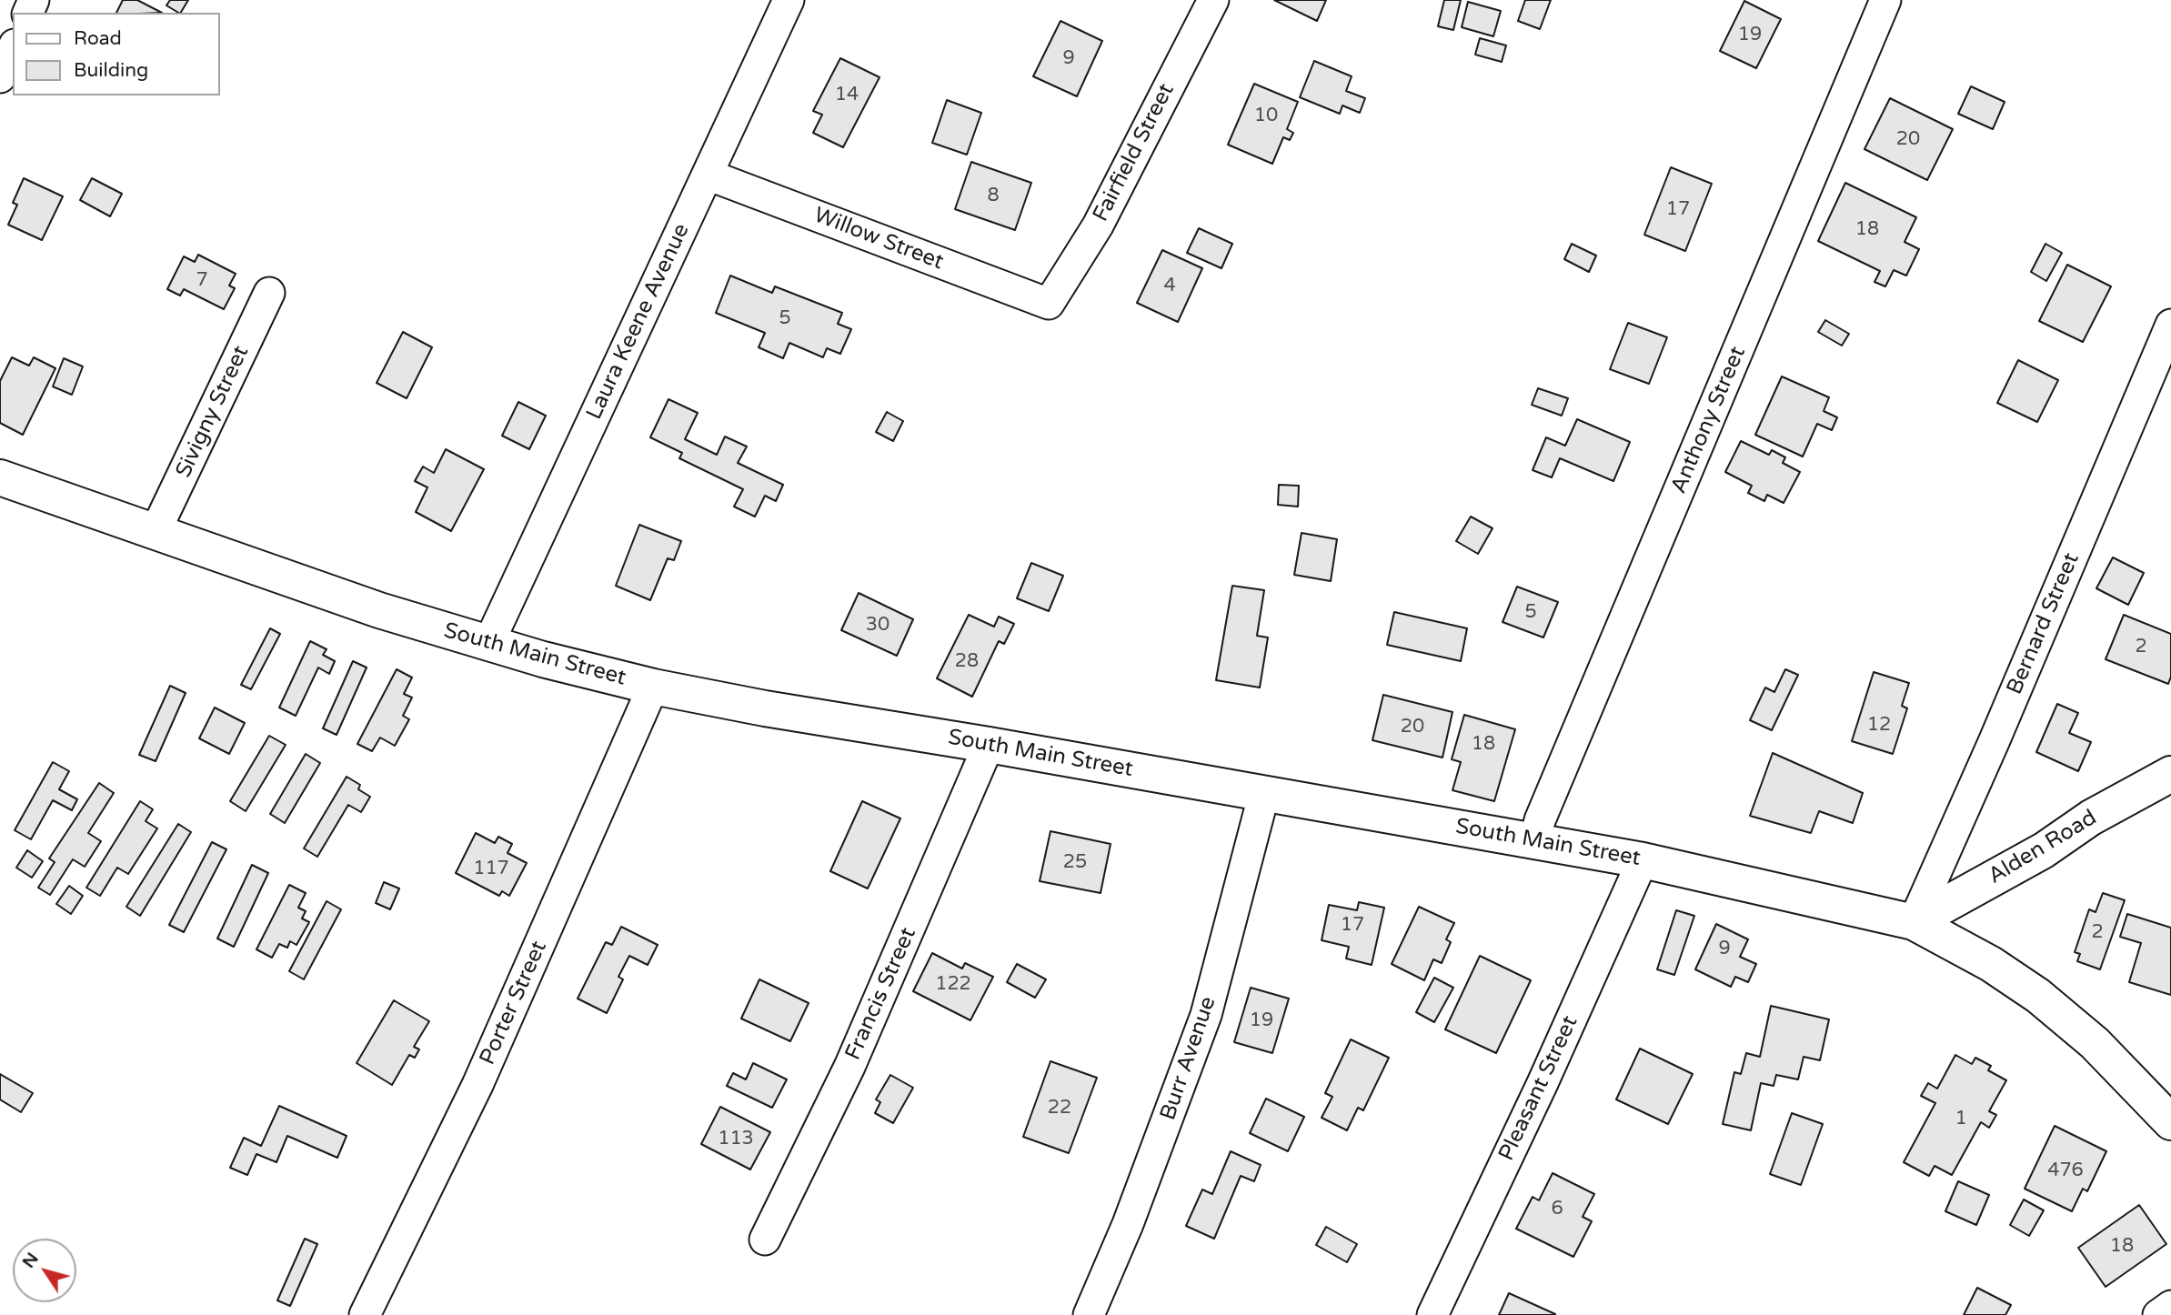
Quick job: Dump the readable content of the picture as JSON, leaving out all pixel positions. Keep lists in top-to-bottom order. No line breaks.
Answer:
{"streets":{"main road":["South Main Street","Alden Road"],"street":["Fairfield Street","Willow Street","Laura Keene Avenue","Sivigny Street","Anthony Street","Bernard Street","Francis Street","Porter Street","Burr Avenue","Pleasant Street"]},"crossings":[["Fairfield Street","Willow Street"],["Willow Street","Laura Keene Avenue"],["Laura Keene Avenue","South Main Street"],["Sivigny Street","South Main Street"],["Anthony Street","South Main Street"],["Bernard Street","South Main Street"],["Bernard Street","Alden Road"],["South Main Street","Alden Road"],["South Main Street","Francis Street"],["South Main Street","Porter Street"],["South Main Street","Burr Avenue"],["South Main Street","Pleasant Street"]],"house_numbers":["19","9","14","10","20","8","17","18","7","4","5","5","30","2","28","12","20","18","25","117","17","2","9","122","19","22","1","113","476","6","18"],"legend":["Road","Building"],"north":"top left"}
